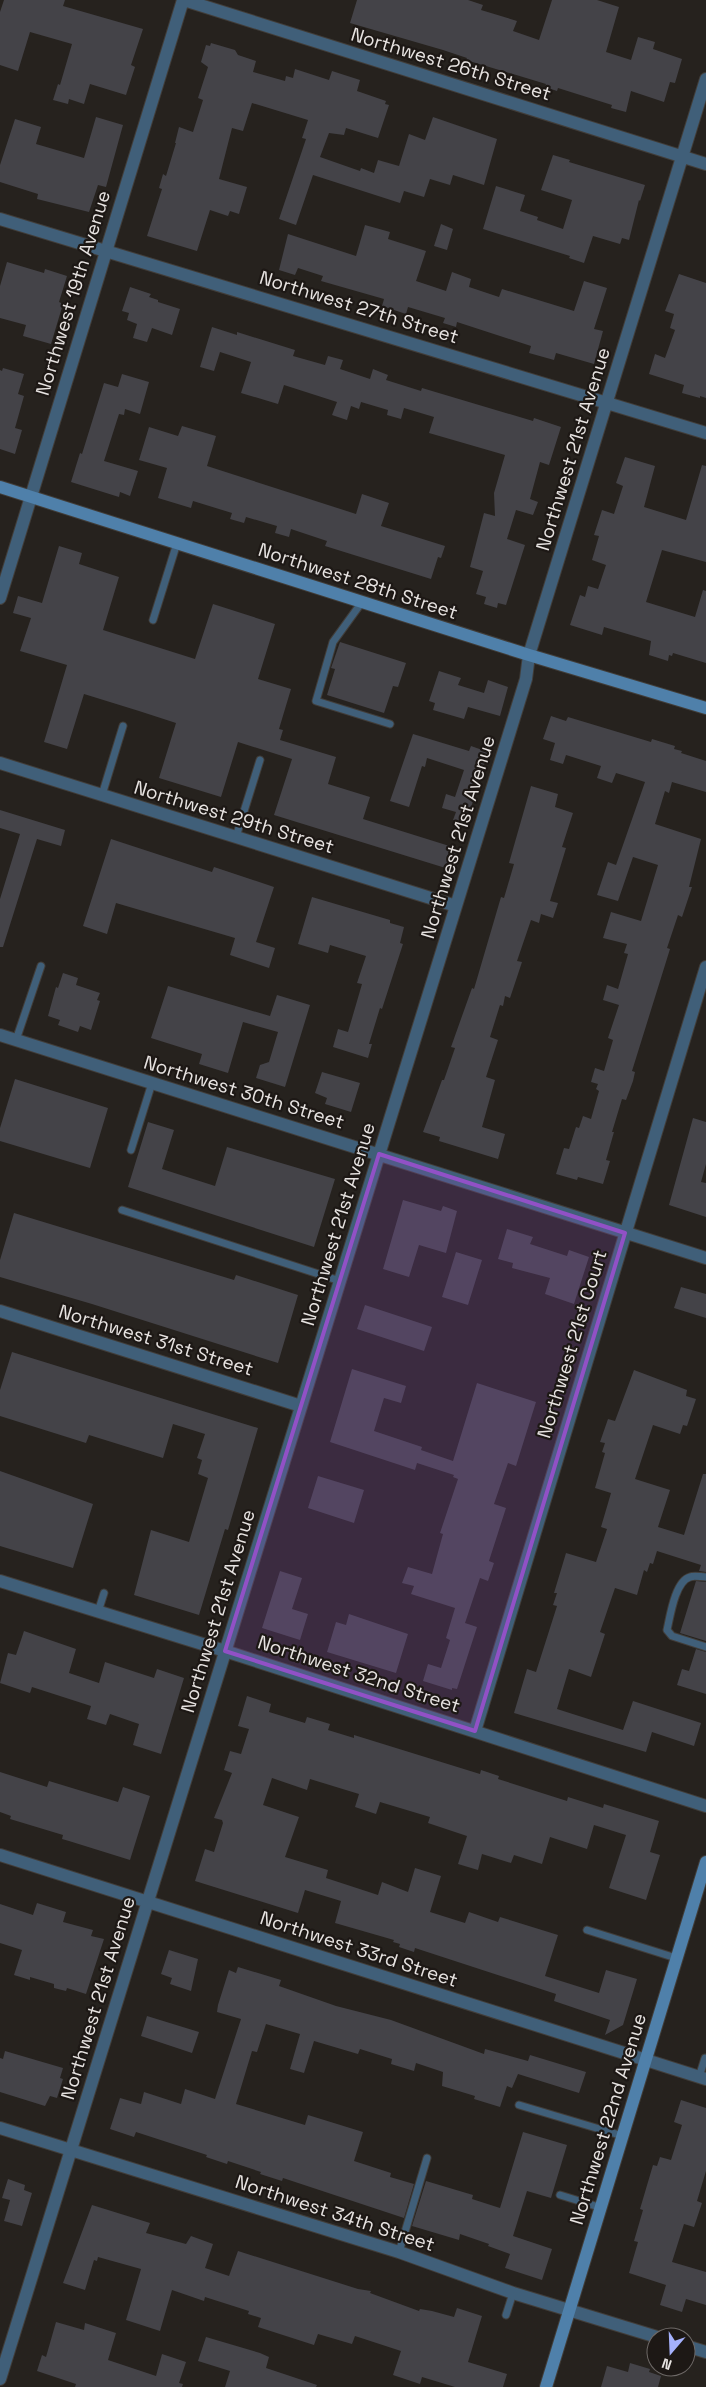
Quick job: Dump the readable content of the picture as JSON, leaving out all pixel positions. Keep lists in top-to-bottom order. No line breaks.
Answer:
{"streets":{"street":["Northwest 26th Street","Northwest 19th Avenue","Northwest 27th Street","Northwest 21st Avenue","Northwest 28th Street","Northwest 29th Street","Northwest 30th Street","Northwest 31st Street","Northwest 21st Court","Northwest 32nd Street","Northwest 33rd Street","Northwest 22nd Avenue","Northwest 34th Street"]},"crossings":[["Northwest 26th Street","Northwest 19th Avenue"],["Northwest 26th Street","Northwest 21st Avenue"],["Northwest 19th Avenue","Northwest 27th Street"],["Northwest 19th Avenue","Northwest 28th Street"],["Northwest 27th Street","Northwest 21st Avenue"],["Northwest 21st Avenue","Northwest 28th Street"],["Northwest 21st Avenue","Northwest 29th Street"],["Northwest 21st Avenue","Northwest 30th Street"],["Northwest 21st Avenue","Northwest 31st Street"],["Northwest 21st Avenue","Northwest 32nd Street"],["Northwest 21st Avenue","Northwest 33rd Street"],["Northwest 21st Avenue","Northwest 34th Street"],["Northwest 30th Street","Northwest 21st Court"],["Northwest 21st Court","Northwest 32nd Street"],["Northwest 33rd Street","Northwest 22nd Avenue"],["Northwest 22nd Avenue","Northwest 34th Street"]],"north":"bottom"}
